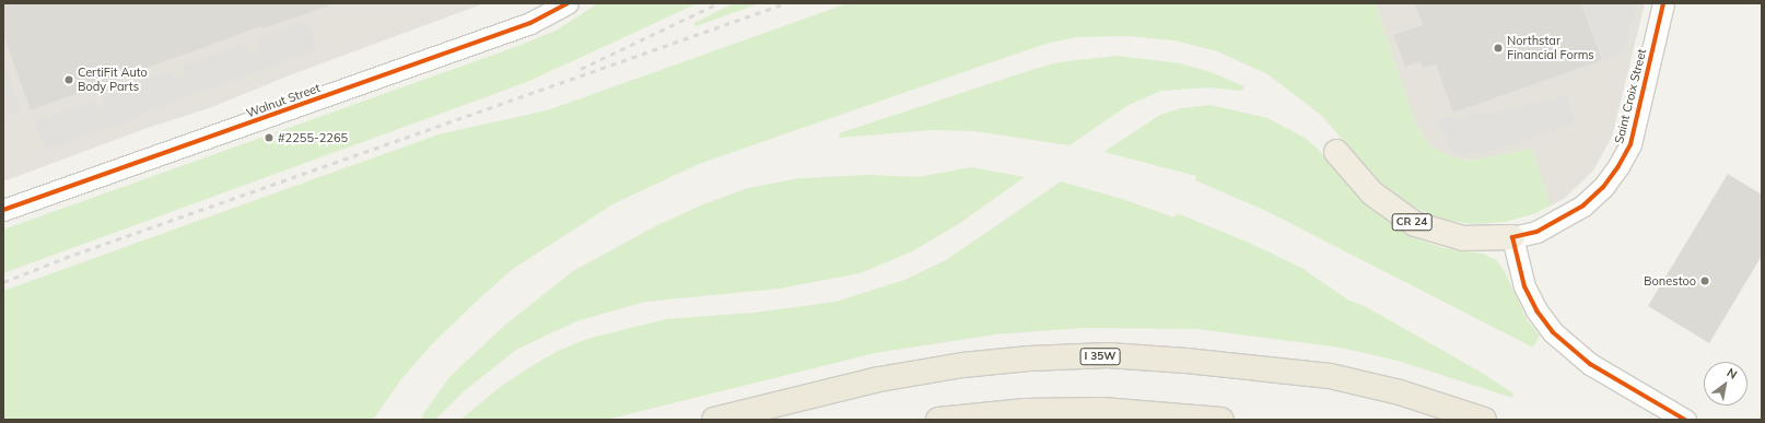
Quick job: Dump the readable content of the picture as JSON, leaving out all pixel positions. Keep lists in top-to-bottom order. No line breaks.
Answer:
{"streets":{"highway":["CR 24","I 35W"],"street":["Saint Croix Street","Walnut Street"]},"crossings":[["Saint Croix Street","CR 24"]],"places":["Northstar Financial Forms","CertiFit Auto Body Parts","#2255-2265","Bonestoo"],"north":"top right"}
